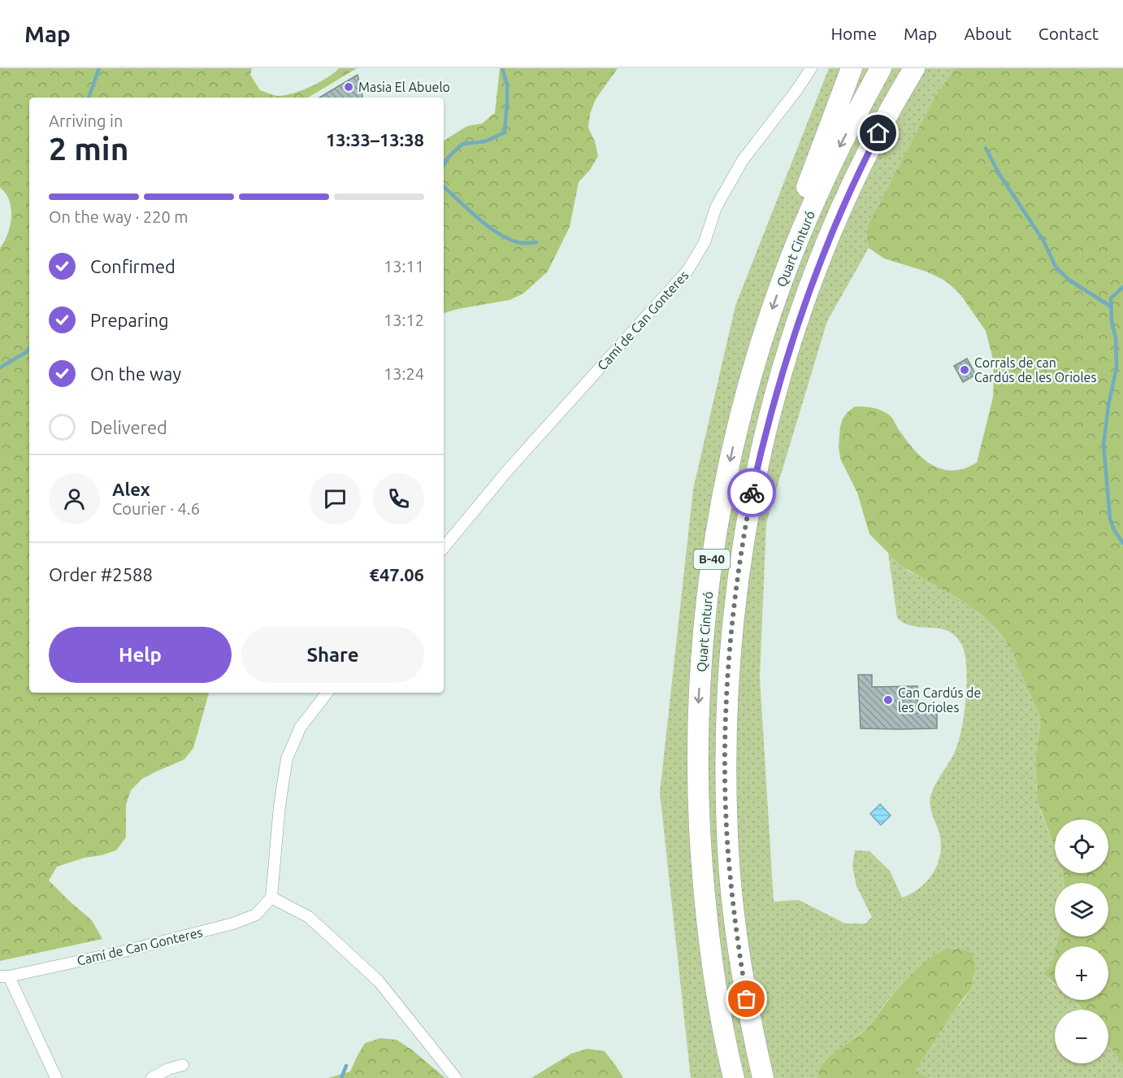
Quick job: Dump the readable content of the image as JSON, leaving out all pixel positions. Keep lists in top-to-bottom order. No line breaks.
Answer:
{"streets":{"highway":["Quart Cinturó","B-40"],"street":["Camí de Can Gonteres"]},"places":["Masia El Abuelo","Corrals de can Cardús de les Orioles","Can Cardús de les Orioles"],"page":{"header":"Map","nav":["Home","Map","About","Contact"],"heading":["2 min","Arriving in","13:33–13:38"],"panel":["Alex","Courier · 4.6","Order #2588","€47.06"],"bar":"On the way · 220 m","list":[["Confirmed","13:11"],["Preparing","13:12"],["On the way","13:24"],"Delivered"],"buttons":["Help","Share"],"map_buttons":["+","−"]}}
